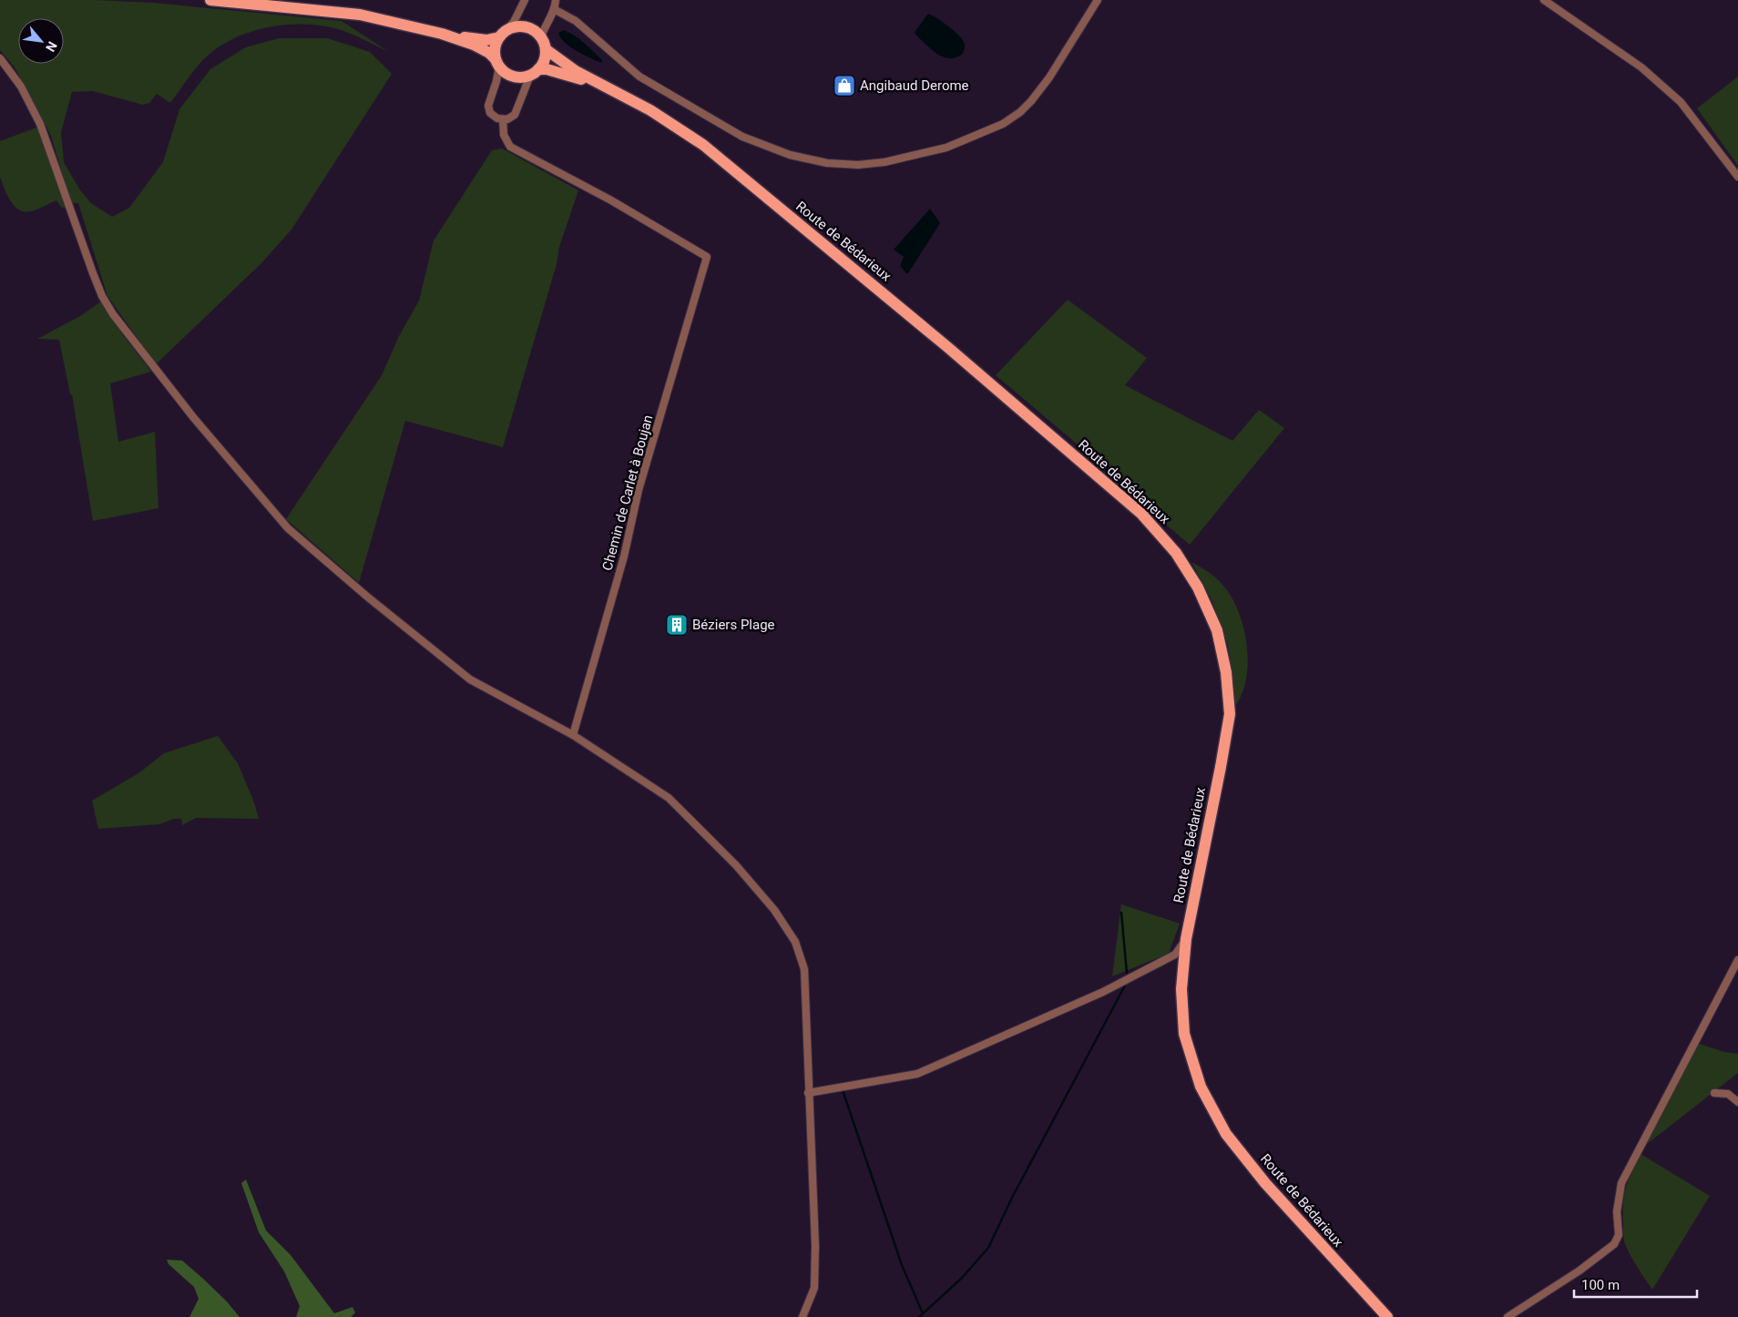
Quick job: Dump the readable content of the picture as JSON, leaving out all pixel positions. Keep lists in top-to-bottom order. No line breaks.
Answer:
{"streets":{"main road":["Route de Bédarieux"],"street":["Chemin de Carlet à Boujan"]},"places":{"shop":["Angibaud Derome"],"building":["Béziers Plage"]},"scale_bar":"100 m","north":"bottom right"}
